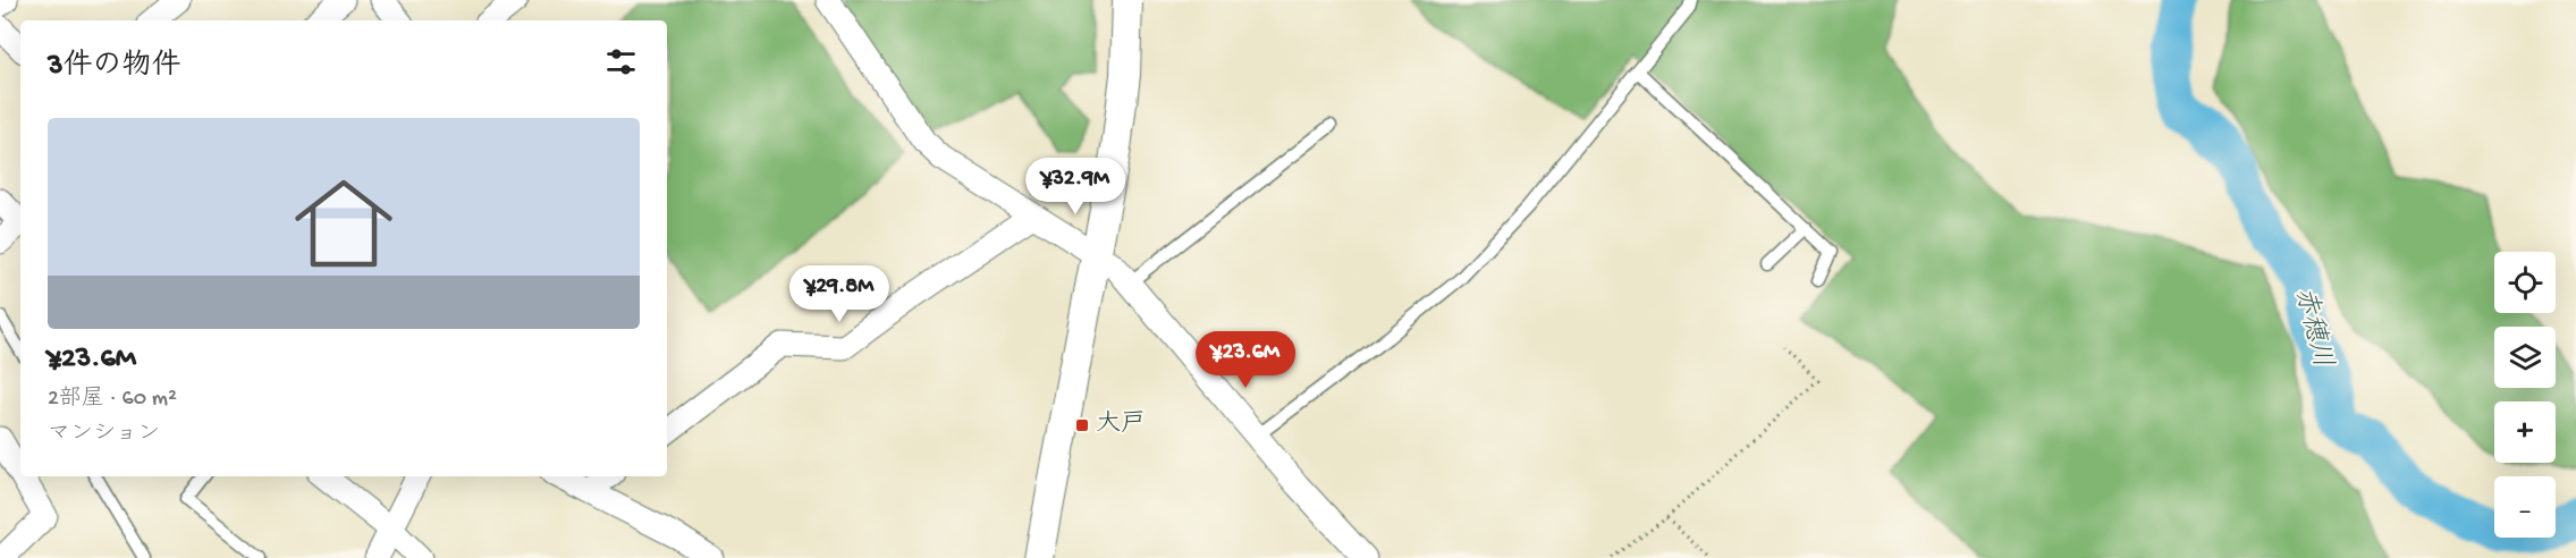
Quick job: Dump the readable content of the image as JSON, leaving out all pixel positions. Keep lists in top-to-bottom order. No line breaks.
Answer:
{"water":["赤穂川"],"places":{"transit":["大戸"]},"page":{"heading":"3件の物件","list":[{"name":"¥23.6M","note":"2部屋 · 60 m² · マンション"}],"price":["¥32.9M","¥29.8M","¥23.6M"],"map_buttons":["+","−"]}}
